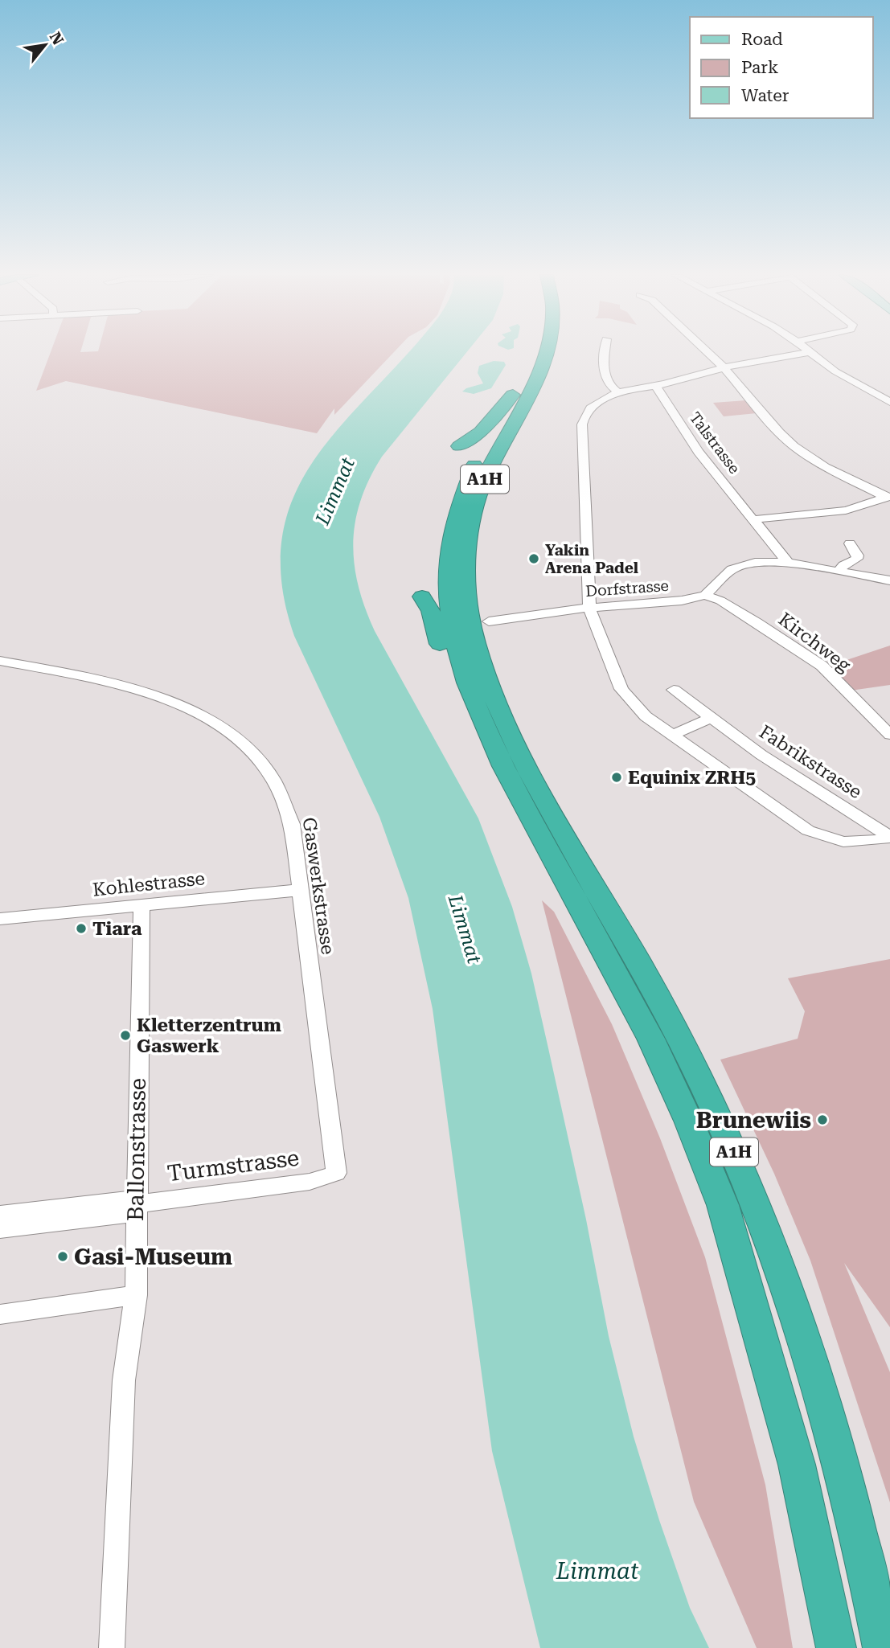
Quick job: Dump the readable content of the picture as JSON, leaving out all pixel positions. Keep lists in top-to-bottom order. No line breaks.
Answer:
{"streets":{"highway":["A1H"],"street":["Talstrasse","Dorfstrasse","Kirchweg","Fabrikstrasse","Kohlestrasse","Gaswerkstrasse","Ballonstrasse","Turmstrasse"]},"crossings":[["Dorfstrasse","Kirchweg"],["Kohlestrasse","Gaswerkstrasse"],["Kohlestrasse","Ballonstrasse"],["Gaswerkstrasse","Turmstrasse"],["Ballonstrasse","Turmstrasse"]],"water":["Limmat"],"places":["Yakin Arena Padel","Equinix ZRH5","Tiara","Kletterzentrum Gaswerk","Brunewiis","Gasi-Museum"],"legend":["Road","Park","Water"],"north":"top right"}
